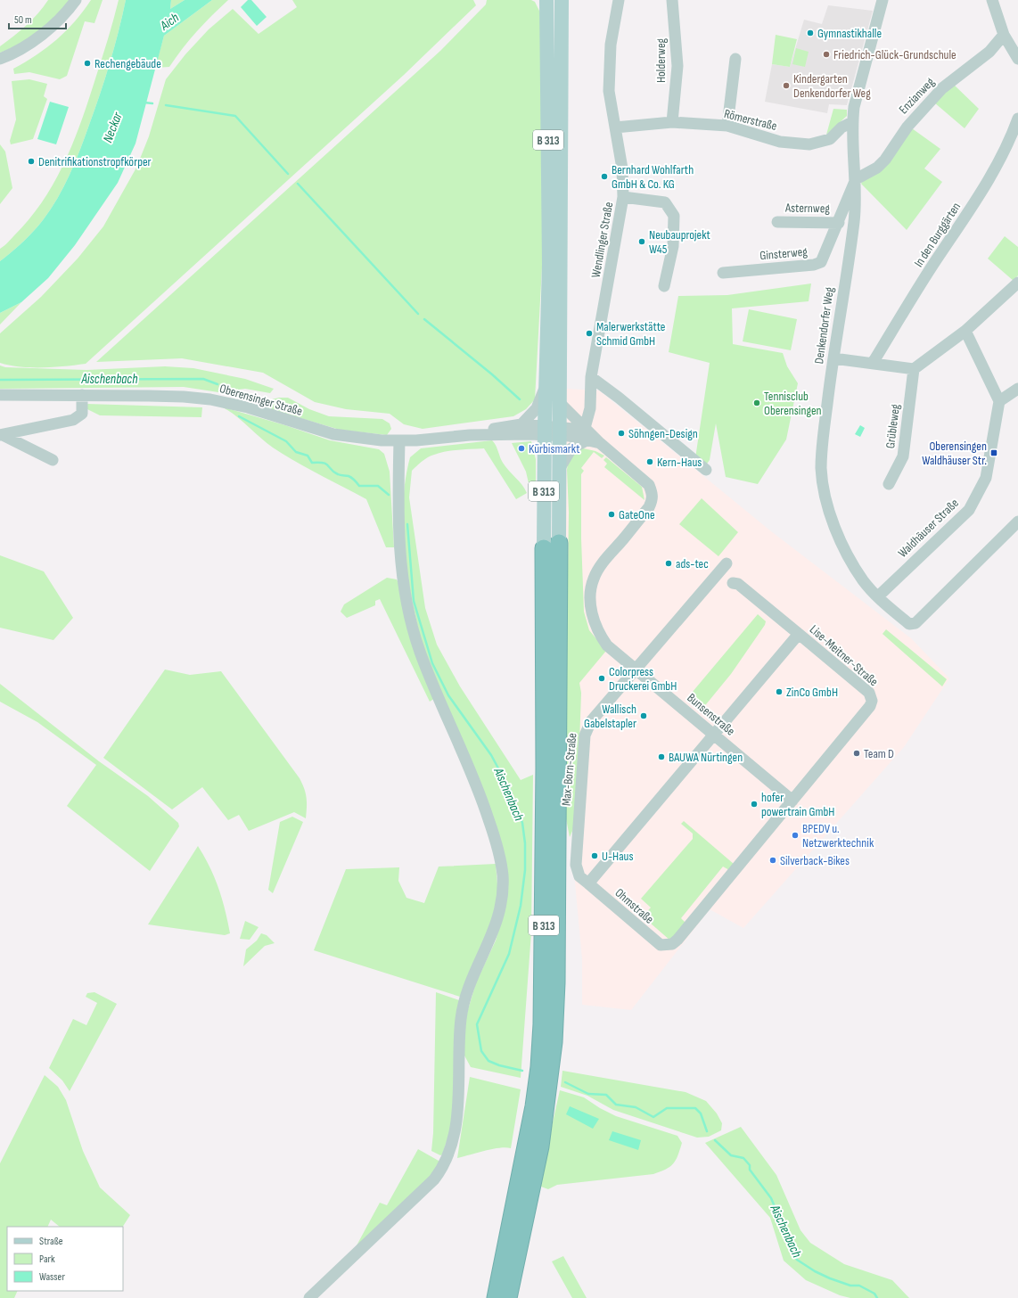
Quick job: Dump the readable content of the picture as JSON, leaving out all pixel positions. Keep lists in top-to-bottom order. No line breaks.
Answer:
{"streets":{"highway":["B 313"],"street":["Holderweg","Enzianweg","Römerstraße","Asternweg","In den Burggärten","Wendlinger Straße","Ginsterweg","Denkendorfer Weg","Oberensinger Straße","Grübleweg","Waldhäuser Straße","Lise-Meitner-Straße","Bunsenstraße","Max-Born-Straße","Ohmstraße"]},"crossings":[["Holderweg","Römerstraße"],["Enzianweg","Ginsterweg"],["Enzianweg","Denkendorfer Weg"],["Römerstraße","Wendlinger Straße"],["Römerstraße","Denkendorfer Weg"],["B 313","Oberensinger Straße"],["B 313","Bunsenstraße"],["Asternweg","Ginsterweg"],["Wendlinger Straße","Bunsenstraße"],["Ginsterweg","Denkendorfer Weg"],["Denkendorfer Weg","Waldhäuser Straße"],["Lise-Meitner-Straße","Bunsenstraße"],["Lise-Meitner-Straße","Ohmstraße"],["Bunsenstraße","Max-Born-Straße"],["Bunsenstraße","Ohmstraße"],["Max-Born-Straße","Ohmstraße"]],"water":["Aich","Neckar","Aischenbach"],"places":{"other":["Gymnastikhalle","Friedrich-Glück-Grundschule","Rechengebäude","Kindergarten Denkendorfer Weg","Denitrifikationstropfkörper","Bernhard Wohlfarth GmbH & Co. KG","Neubauprojekt W45","Malerwerkstätte Schmid GmbH","Tennisclub Oberensingen","Söhngen-Design","Kürbismarkt","Kern-Haus","GateOne","ads-tec","Colorpress Druckerei GmbH","ZinCo GmbH","Wallisch Gabelstapler","Team D","BAUWA Nürtingen","hofer powertrain GmbH","BPEDV u. Netzwerktechnik","U-Haus","Silverback-Bikes"],"transit":["Oberensingen Waldhäuser Str."]},"legend":["Straße","Park","Wasser"],"scale_bar":"50 m"}
